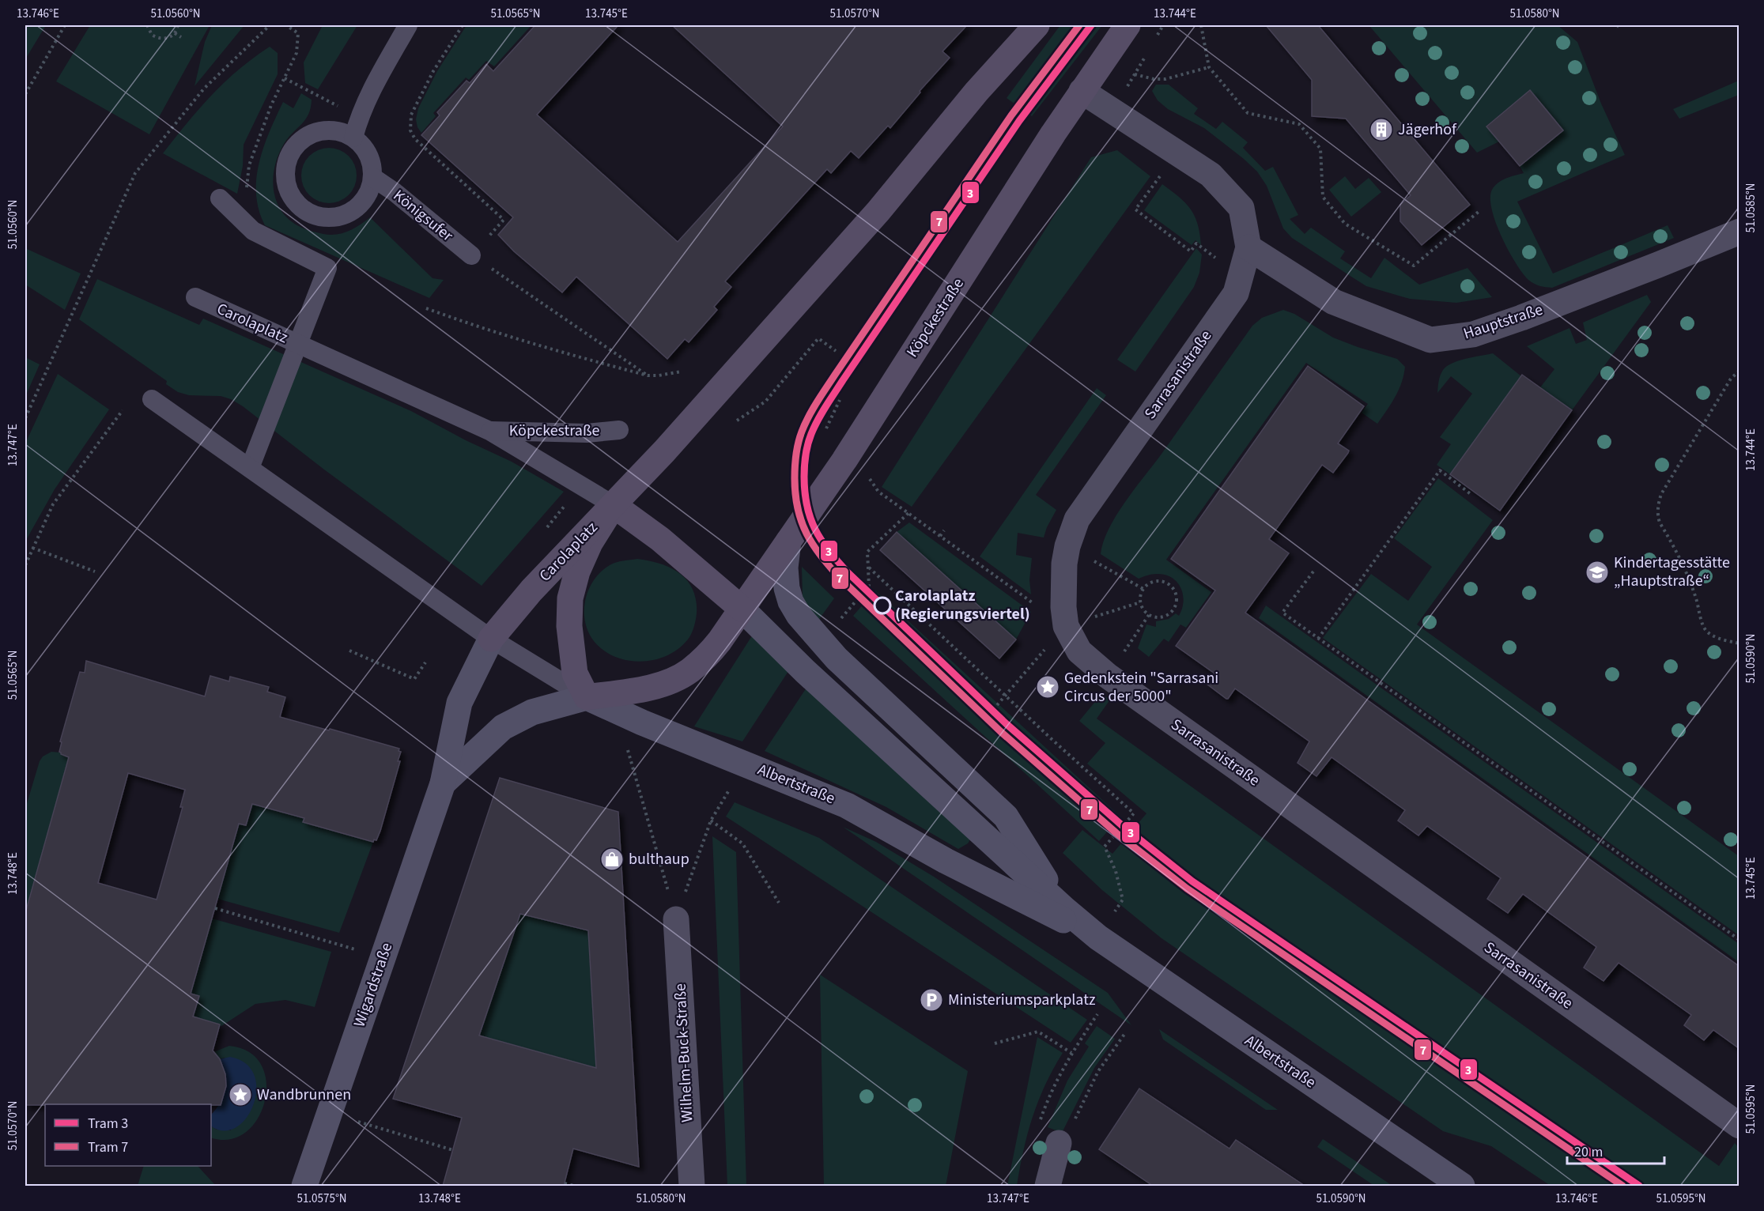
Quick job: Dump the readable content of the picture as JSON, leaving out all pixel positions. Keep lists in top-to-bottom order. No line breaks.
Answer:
{"streets":{"main road":["Köpckestraße","Carolaplatz","Albertstraße","Wigardstraße"],"street":["Hauptstraße","Sarrasanistraße","Wilhelm-Buck-Straße"],"lane":["Königsufer"]},"crossings":[["Köpckestraße","Carolaplatz"],["Köpckestraße","Sarrasanistraße"],["Köpckestraße","Albertstraße"],["Hauptstraße","Sarrasanistraße"],["Carolaplatz","Albertstraße"],["Carolaplatz","Wigardstraße"],["Albertstraße","Wigardstraße"]],"places":{"building":["Jägerhof"],"school or university":["Kindertagesstätte „Hauptstraße“"],"other":["Carolaplatz (Regierungsviertel)"],"place":["Gedenkstein \"Sarrasani Circus der 5000\"","Wandbrunnen"],"shop":["bulthaup"],"parking":["Ministeriumsparkplatz"]},"lines":["tram line 3","tram line 7"],"legend":["Tram 3","Tram 7"],"scale_bar":"20 m","coordinates":["13.746°E","51.0560°N","51.0565°N","13.745°E","51.0570°N","13.744°E","51.0580°N","51.0585°N","13.747°E","51.0590°N","13.748°E","51.0595°N","51.0575°N"]}
